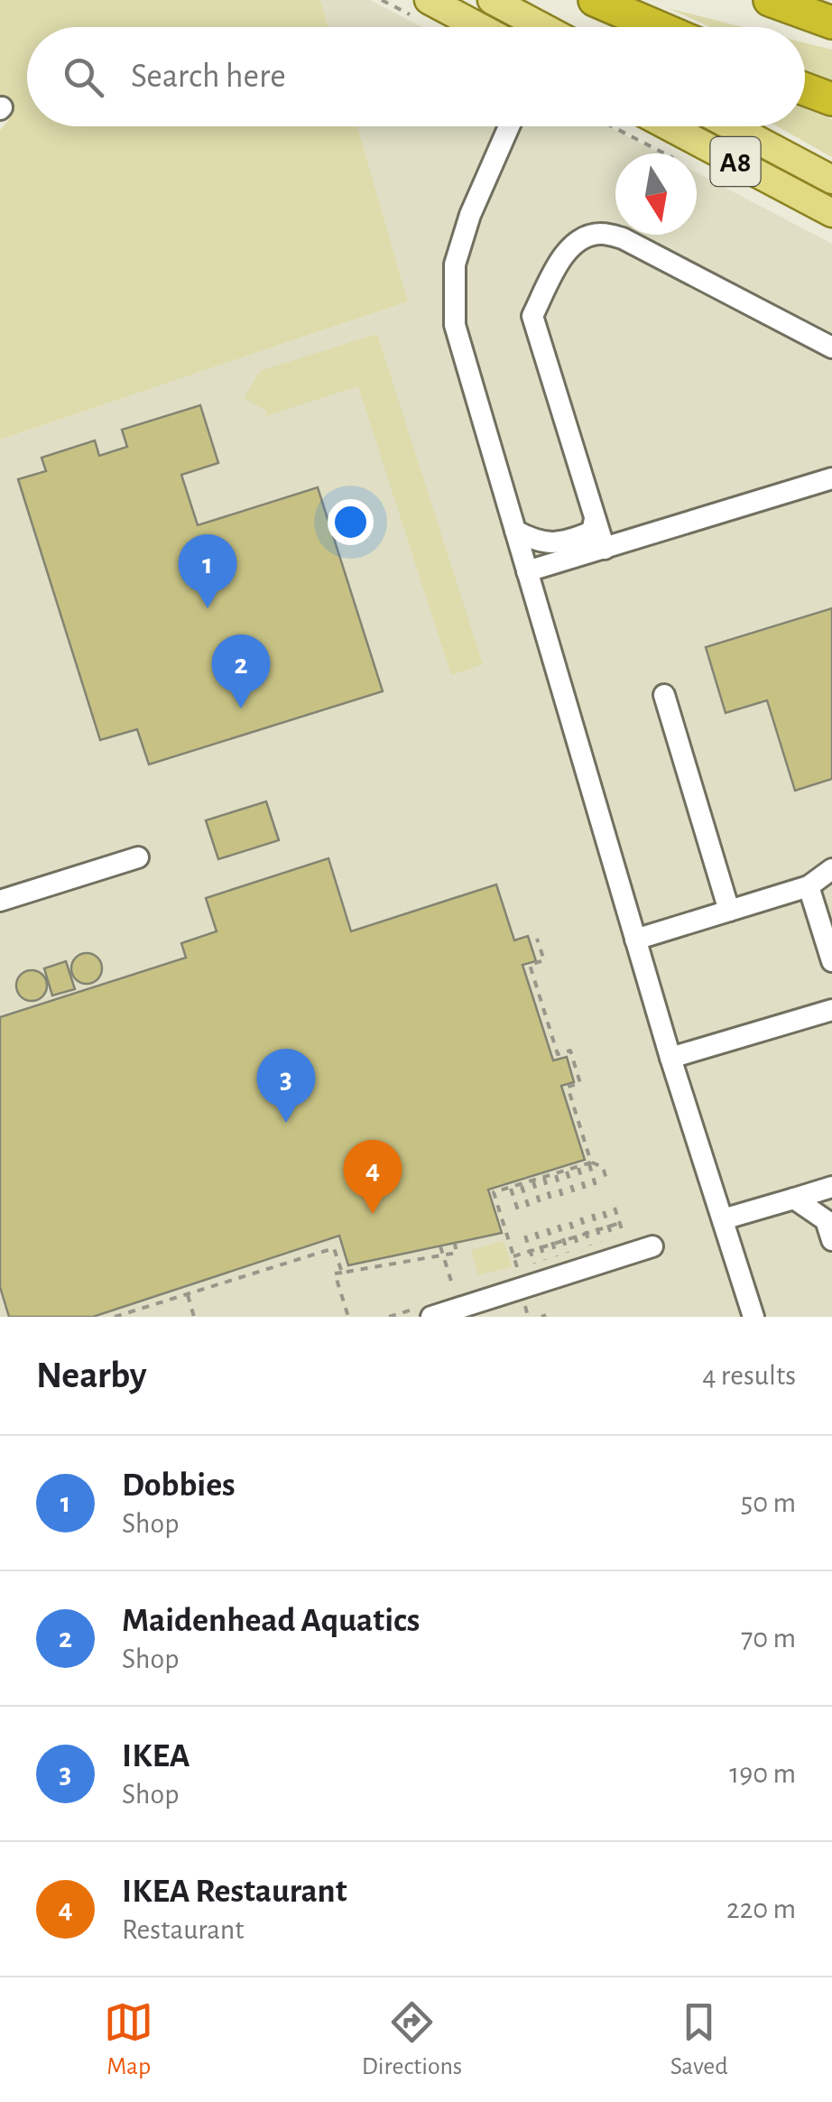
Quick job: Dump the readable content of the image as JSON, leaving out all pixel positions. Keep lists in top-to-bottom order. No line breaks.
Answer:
{"streets":{"main road":["A8"]},"north":"bottom","page":{"search":"Search here","pins":["1","2","3","4"],"heading":["Nearby","4 results"],"list":[{"mark":"1","name":"Dobbies","note":"Shop","value":"50 m"},{"mark":"2","name":"Maidenhead Aquatics","note":"Shop","value":"70 m"},{"mark":"3","name":"IKEA","note":"Shop","value":"190 m"},{"mark":"4","name":"IKEA Restaurant","note":"Restaurant","value":"220 m"}],"nav":["Map","Directions","Saved"]}}
